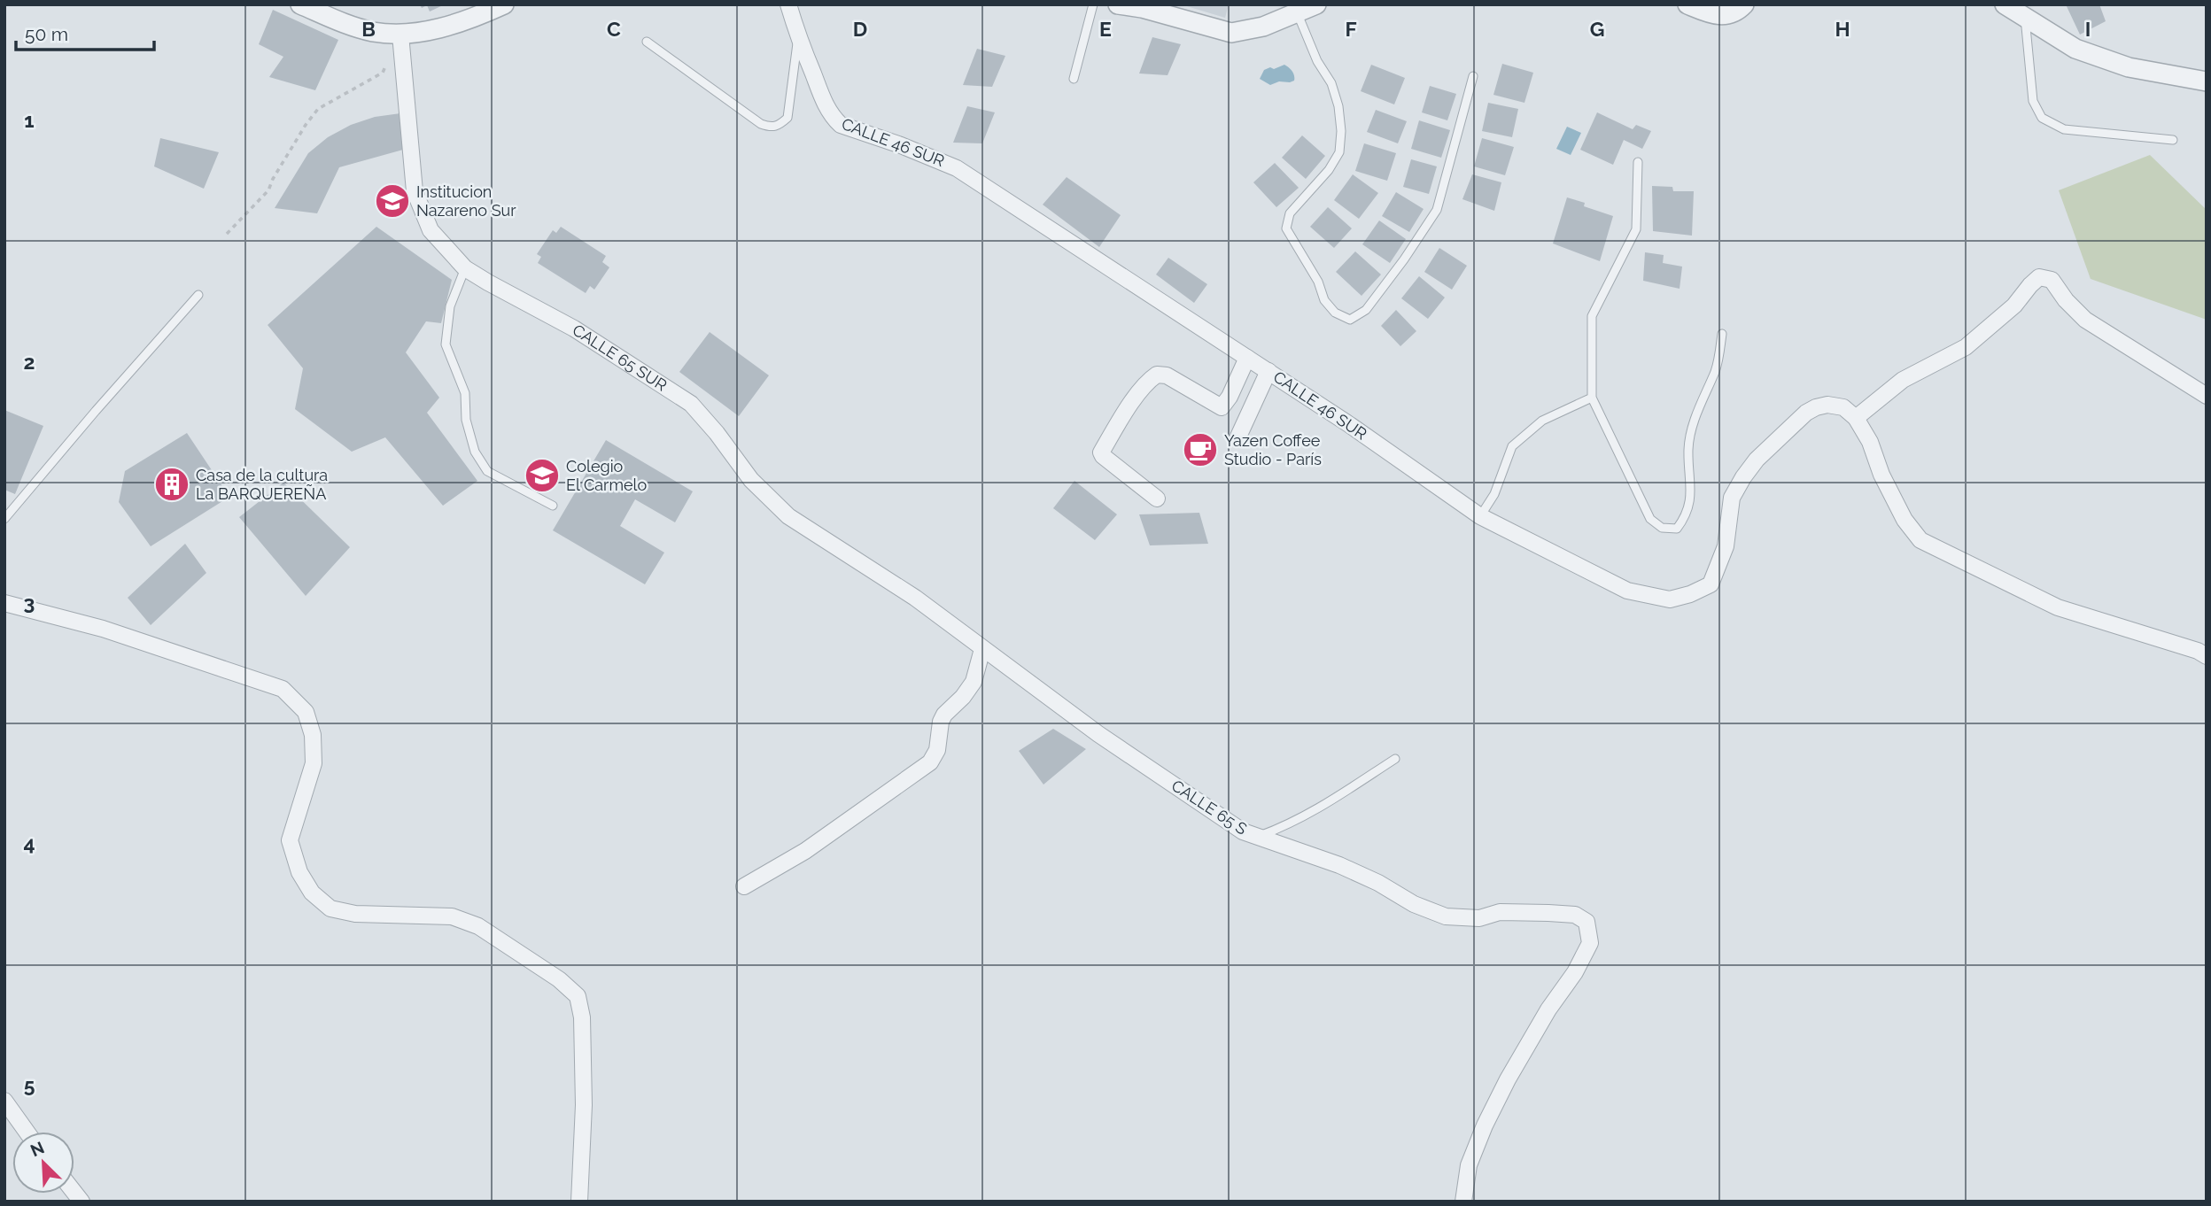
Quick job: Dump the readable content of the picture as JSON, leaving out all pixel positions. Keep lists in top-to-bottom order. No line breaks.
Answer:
{"streets":{"street":["CALLE 46 SUR","CALLE 65 SUR","CALLE 65 S"]},"crossings":[["CALLE 65 SUR","CALLE 65 S"]],"places":{"school or university":["Institucion Nazareno Sur","Colegio El Carmelo"],"cafe":["Yazen Coffee Studio - París"],"building":["Casa de la cultura La BARQUEREÑA"]},"scale_bar":"50 m","north":"top left","grid":{"columns":["B","C","D","E","F","G","H","I"],"rows":["1","2","3","4","5"]}}
